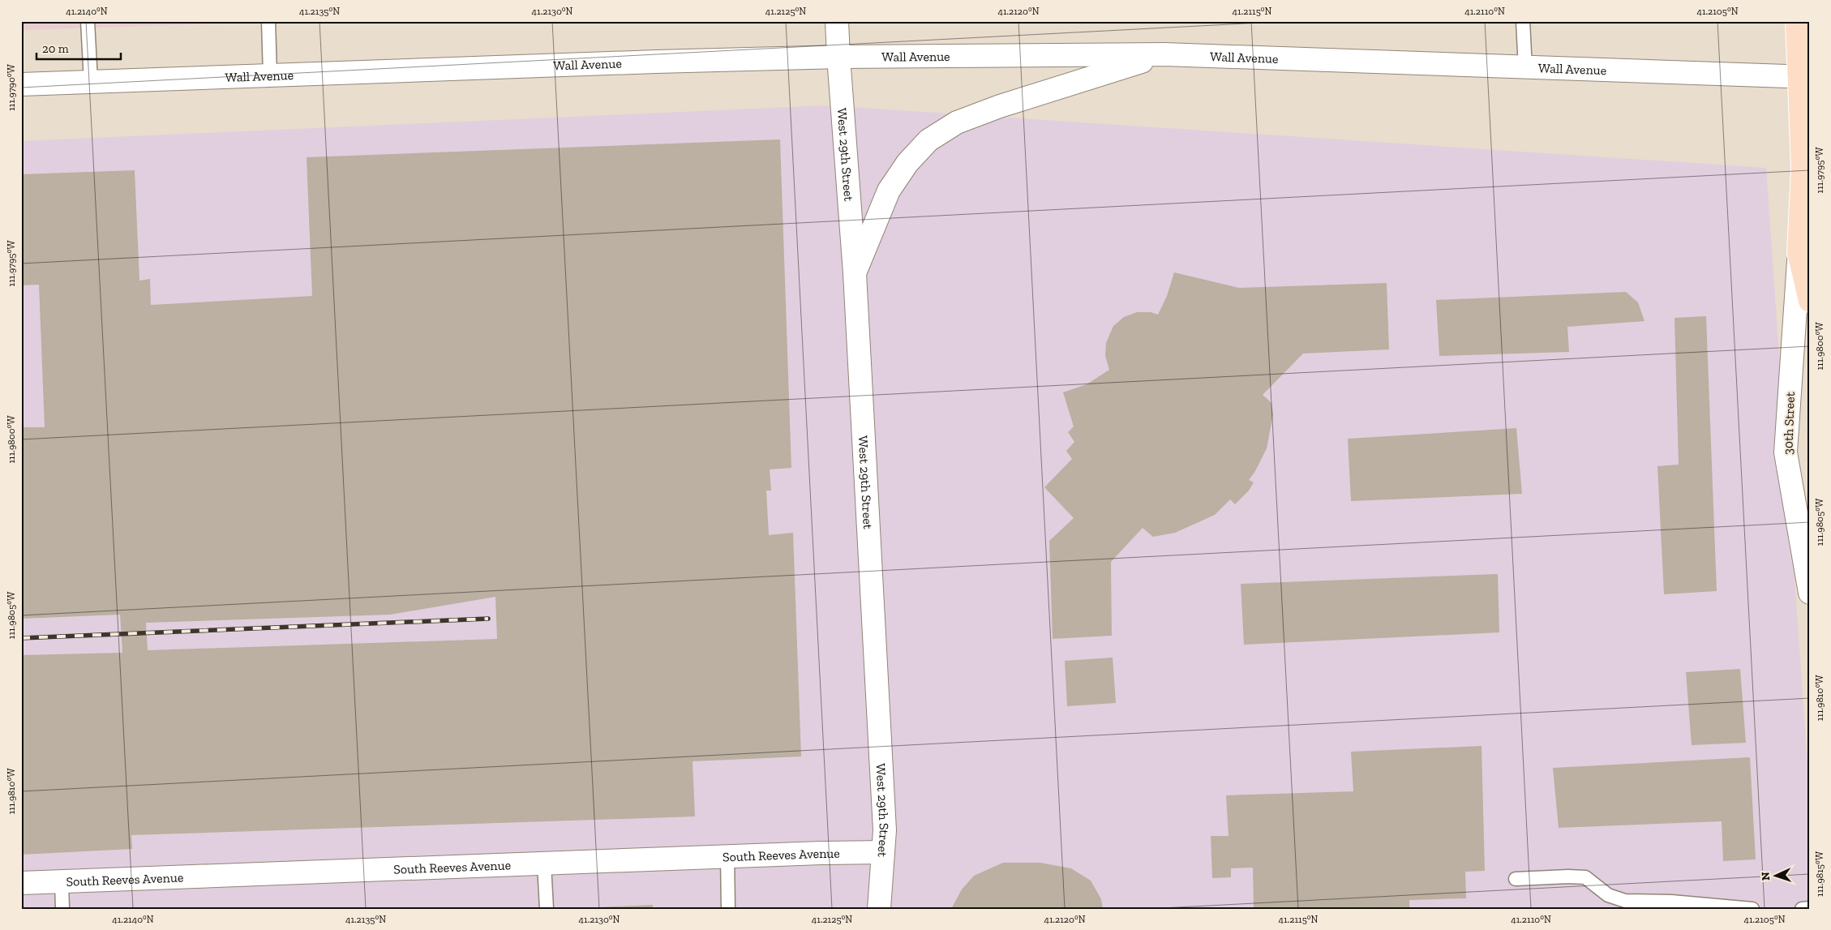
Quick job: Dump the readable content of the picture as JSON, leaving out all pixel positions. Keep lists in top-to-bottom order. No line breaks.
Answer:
{"streets":{"main road":["Wall Avenue","West 29th Street","30th Street","South Reeves Avenue"]},"crossings":[["Wall Avenue","West 29th Street"],["Wall Avenue","30th Street"],["West 29th Street","South Reeves Avenue"]],"scale_bar":"20 m","north":"left","coordinates":["41.2140°N","41.2135°N","41.2130°N","41.2125°N","41.2120°N","41.2115°N","41.2110°N","41.2105°N","111.9790°W","111.9795°W","111.9800°W","111.9805°W","111.9810°W","111.9815°W"]}
